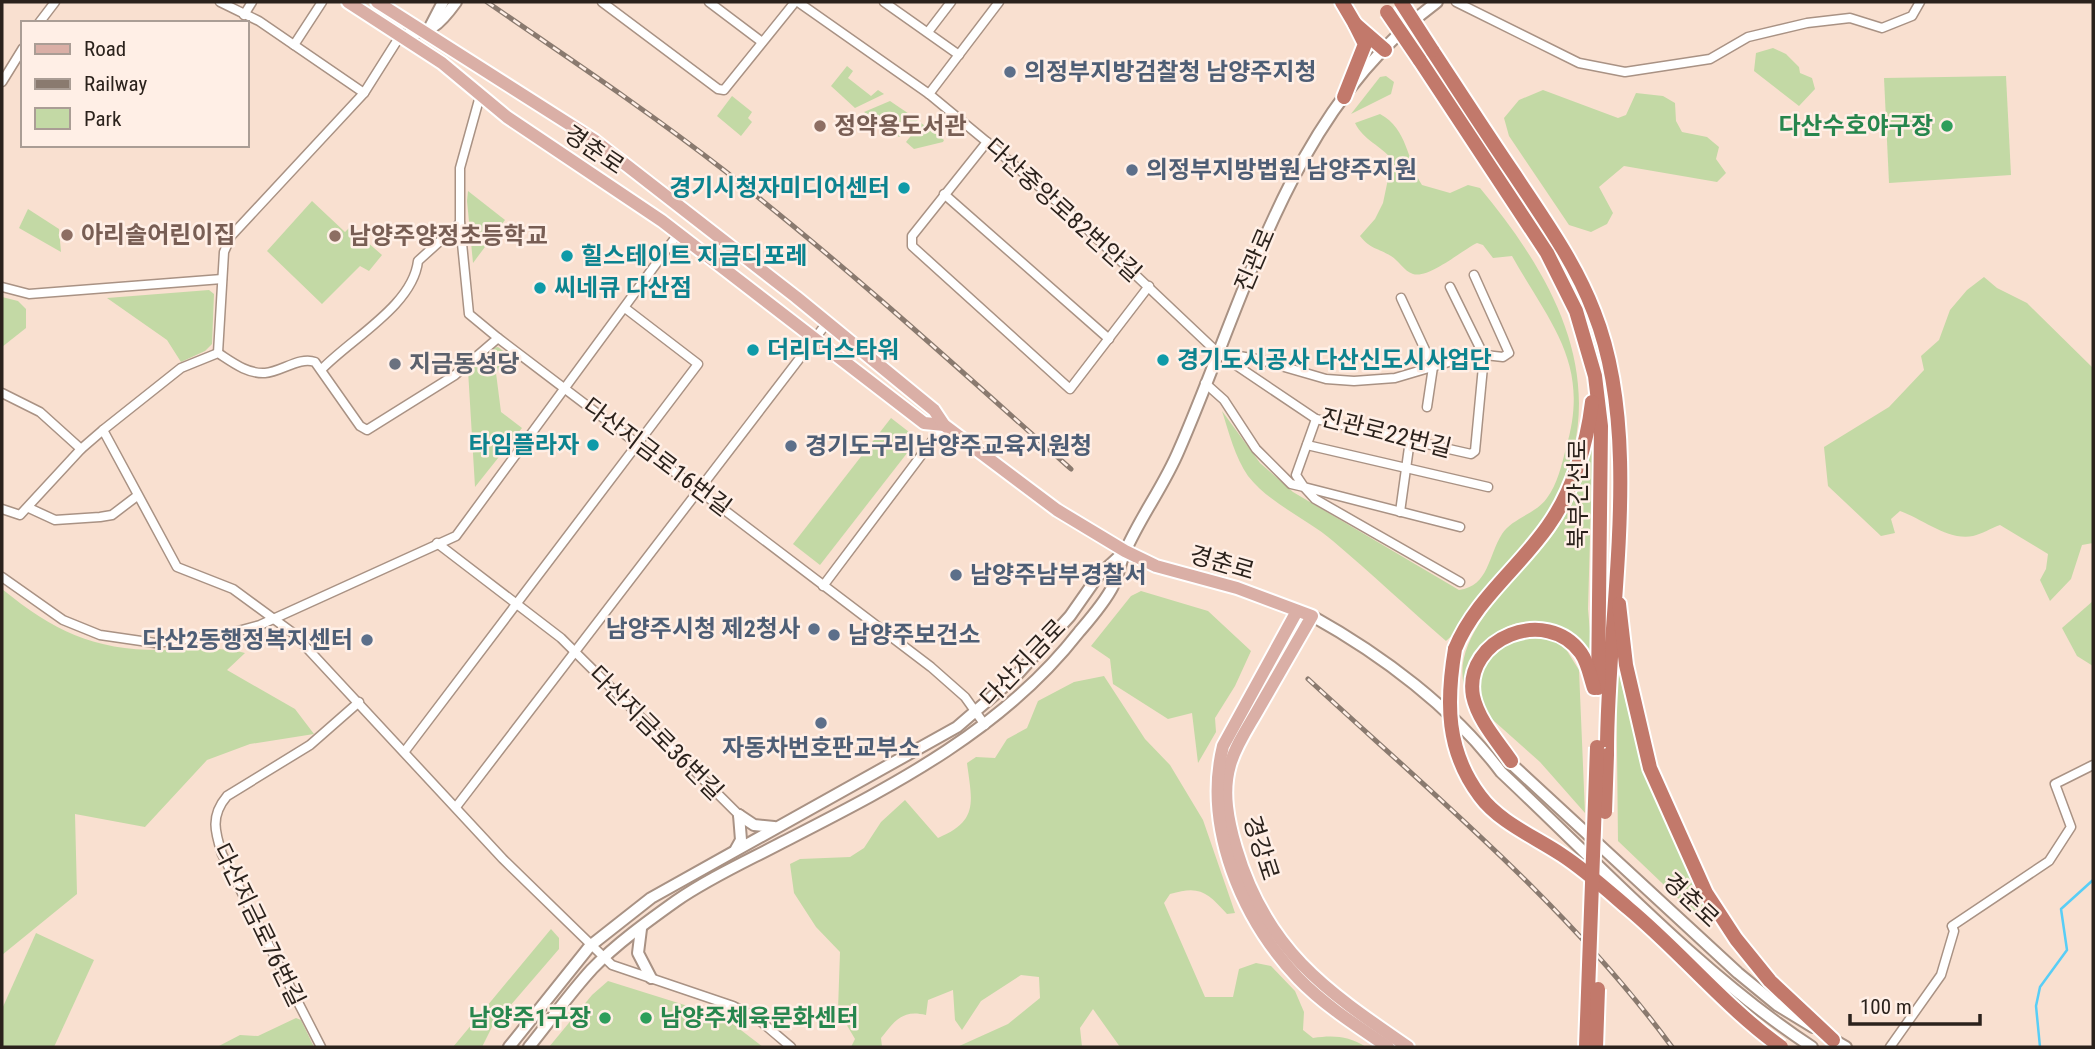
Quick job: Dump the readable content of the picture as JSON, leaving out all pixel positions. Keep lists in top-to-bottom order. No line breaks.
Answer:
{"streets":{"highway":["북부간선로"],"main road":["경춘로","경강로"],"street":["다산중앙로82번안길","진관로","진관로22번길","다산지금로16번길","다산지금로","다산지금로36번길","다산지금로76번길"]},"crossings":[["경춘로","진관로"],["경춘로","다산지금로"],["경춘로","경강로"],["다산중앙로82번안길","진관로"],["다산중앙로82번안길","진관로22번길"],["진관로","진관로22번길"],["진관로","다산지금로"],["다산지금로16번길","다산지금로"],["다산지금로16번길","다산지금로36번길"]],"places":["의정부지방검찰청 남양주지청","정약용도서관","다산수호야구장","의정부지방법원 남양주지원","경기시청자미디어센터","아리솔어린이집","남양주양정초등학교","힐스테이트 지금디포레","씨네큐 다산점","더리더스타워","경기도시공사 다산신도시사업단","지금동성당","타임플라자","경기도구리남양주교육지원청","남양주남부경찰서","남양주시청 제2청사","남양주보건소","다산2동행정복지센터","자동차번호판교부소","남양주1구장","남양주체육문화센터"],"legend":["Road","Railway","Park"],"scale_bar":"100 m"}
